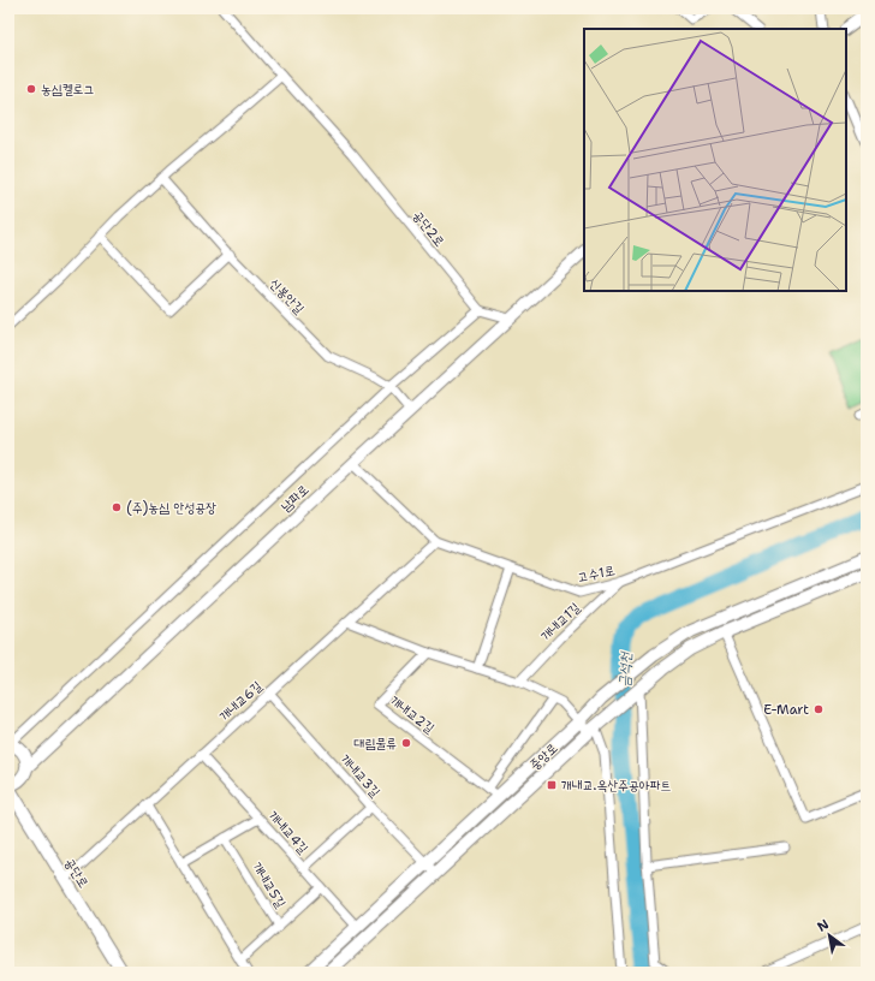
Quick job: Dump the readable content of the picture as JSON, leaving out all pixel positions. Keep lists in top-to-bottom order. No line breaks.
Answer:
{"streets":{"main road":["중앙로","공단로"],"street":["공단2로","신봉안길","남파로","고수1로","개내교1길","개내교6길","개내교2길","개내교3길","개내교4길","개내교5길"]},"crossings":[["신봉안길","남파로"],["남파로","고수1로"],["고수1로","개내교1길"],["고수1로","개내교6길"],["개내교6길","개내교3길"],["개내교6길","개내교4길"],["개내교6길","공단로"],["개내교2길","중앙로"],["중앙로","개내교3길"],["중앙로","개내교4길"]],"water":["금석천"],"places":{"other":["농심켈로그","(주)농심 안성공장","E-Mart","대림물류"],"transit":["개내교.옥산주공아파트"]},"north":"top left"}
